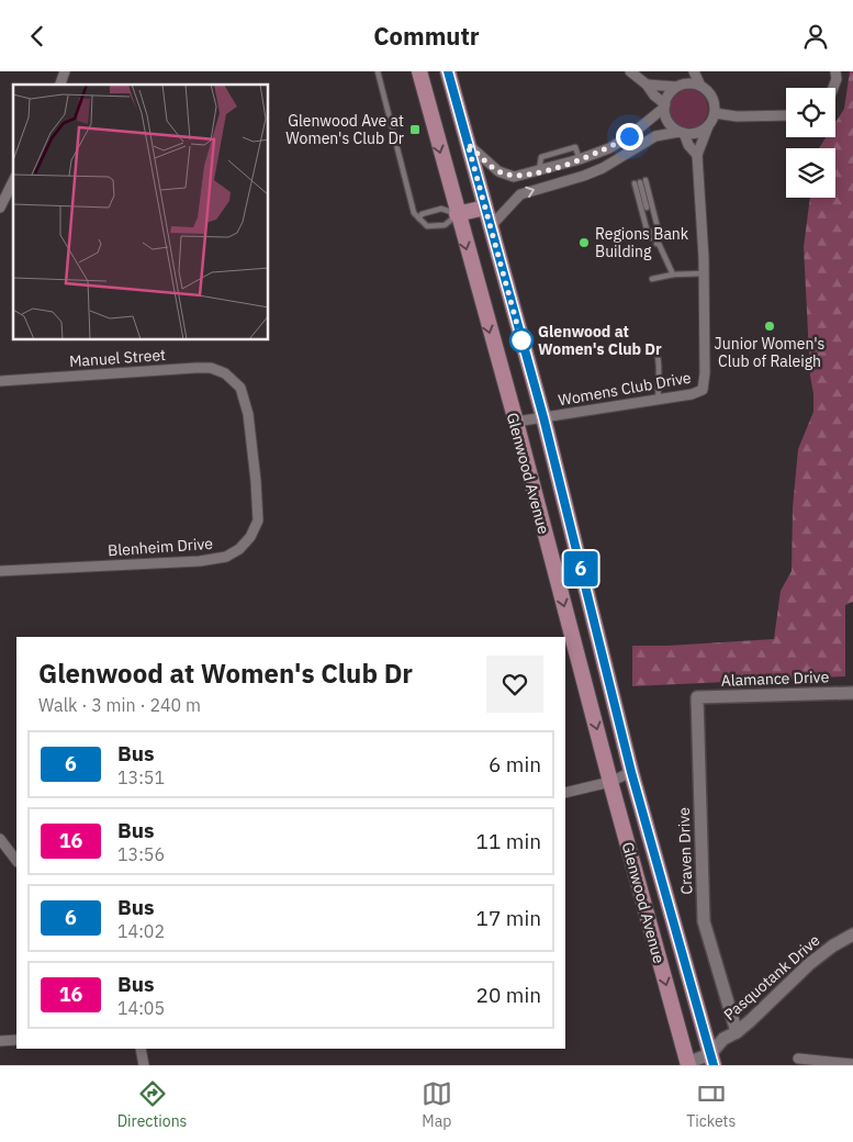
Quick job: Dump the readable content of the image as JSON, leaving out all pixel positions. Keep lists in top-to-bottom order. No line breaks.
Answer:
{"streets":{"main road":["Glenwood Avenue"],"street":["Manuel Street","Womens Club Drive","Blenheim Drive","Alamance Drive","Craven Drive","Pasquotank Drive"]},"crossings":[["Manuel Street","Blenheim Drive"],["Womens Club Drive","Glenwood Avenue"],["Glenwood Avenue","Pasquotank Drive"],["Alamance Drive","Craven Drive"],["Craven Drive","Pasquotank Drive"]],"places":{"transit":["Glenwood Ave at Women's Club Dr"],"other":["Regions Bank Building","Junior Women's Club of Raleigh","Glenwood at Women's Club Dr"]},"lines":["bus line 6"],"page":{"header":"Commutr","on_map":"6","heading":["Glenwood at Women's Club Dr","Walk · 3 min · 240 m"],"list":[{"mark":"6","name":"Bus","note":"13:51","value":"6 min"},{"mark":"16","name":"Bus","note":"13:56","value":"11 min"},{"mark":"6","name":"Bus","note":"14:02","value":"17 min"},{"mark":"16","name":"Bus","note":"14:05","value":"20 min"}],"tabs":["Directions","Map","Tickets"]}}
